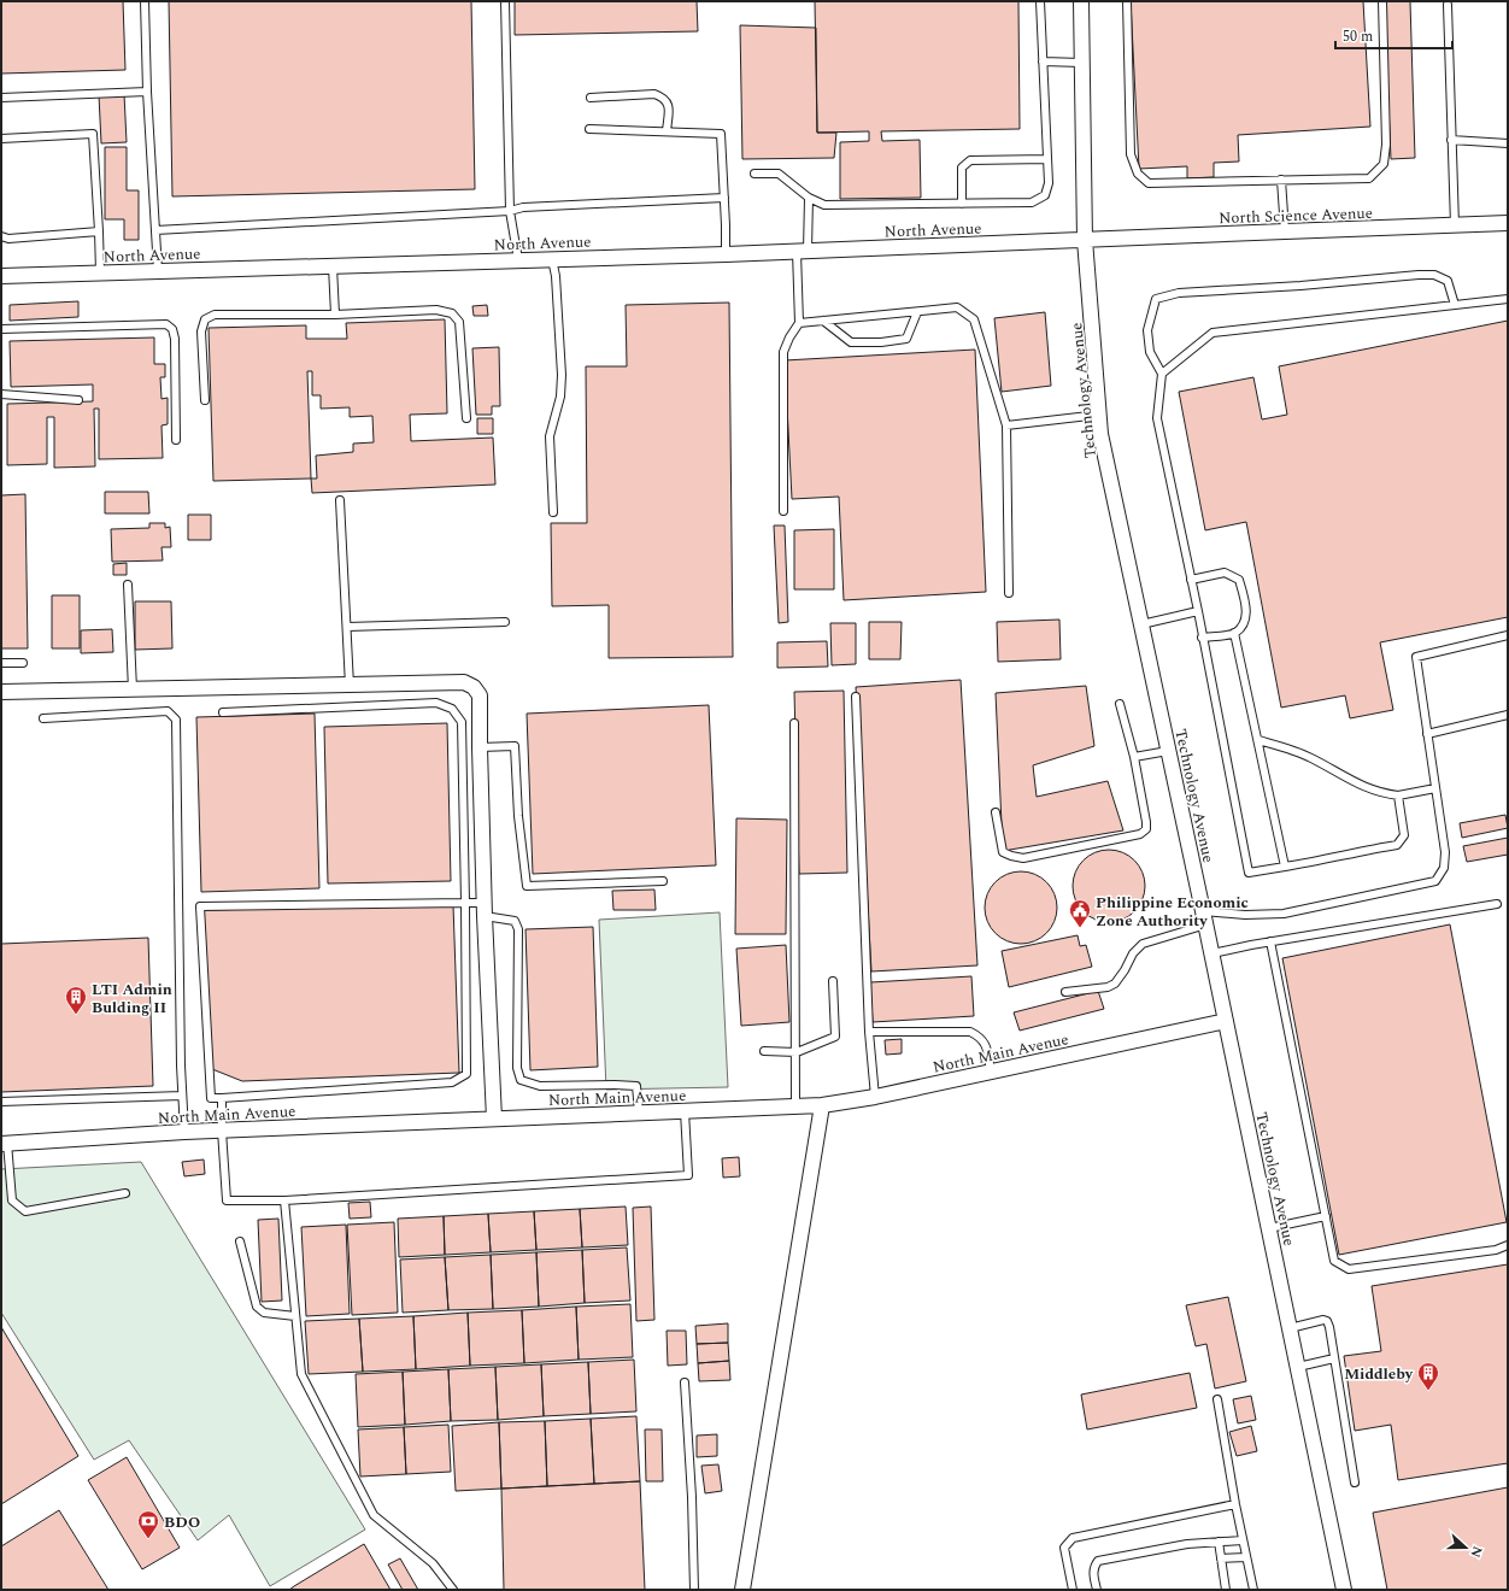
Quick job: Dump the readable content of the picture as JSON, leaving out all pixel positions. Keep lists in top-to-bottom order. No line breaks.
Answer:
{"streets":{"street":["North Science Avenue","North Avenue","Technology Avenue","North Main Avenue"]},"crossings":[["North Science Avenue","North Avenue"],["North Science Avenue","Technology Avenue"],["North Avenue","Technology Avenue"],["Technology Avenue","North Main Avenue"]],"places":{"public building":["Philippine Economic Zone Authority"],"building":["LTI Admin Bulding II","Middleby"],"bank":["BDO"]},"scale_bar":"50 m","north":"right"}
